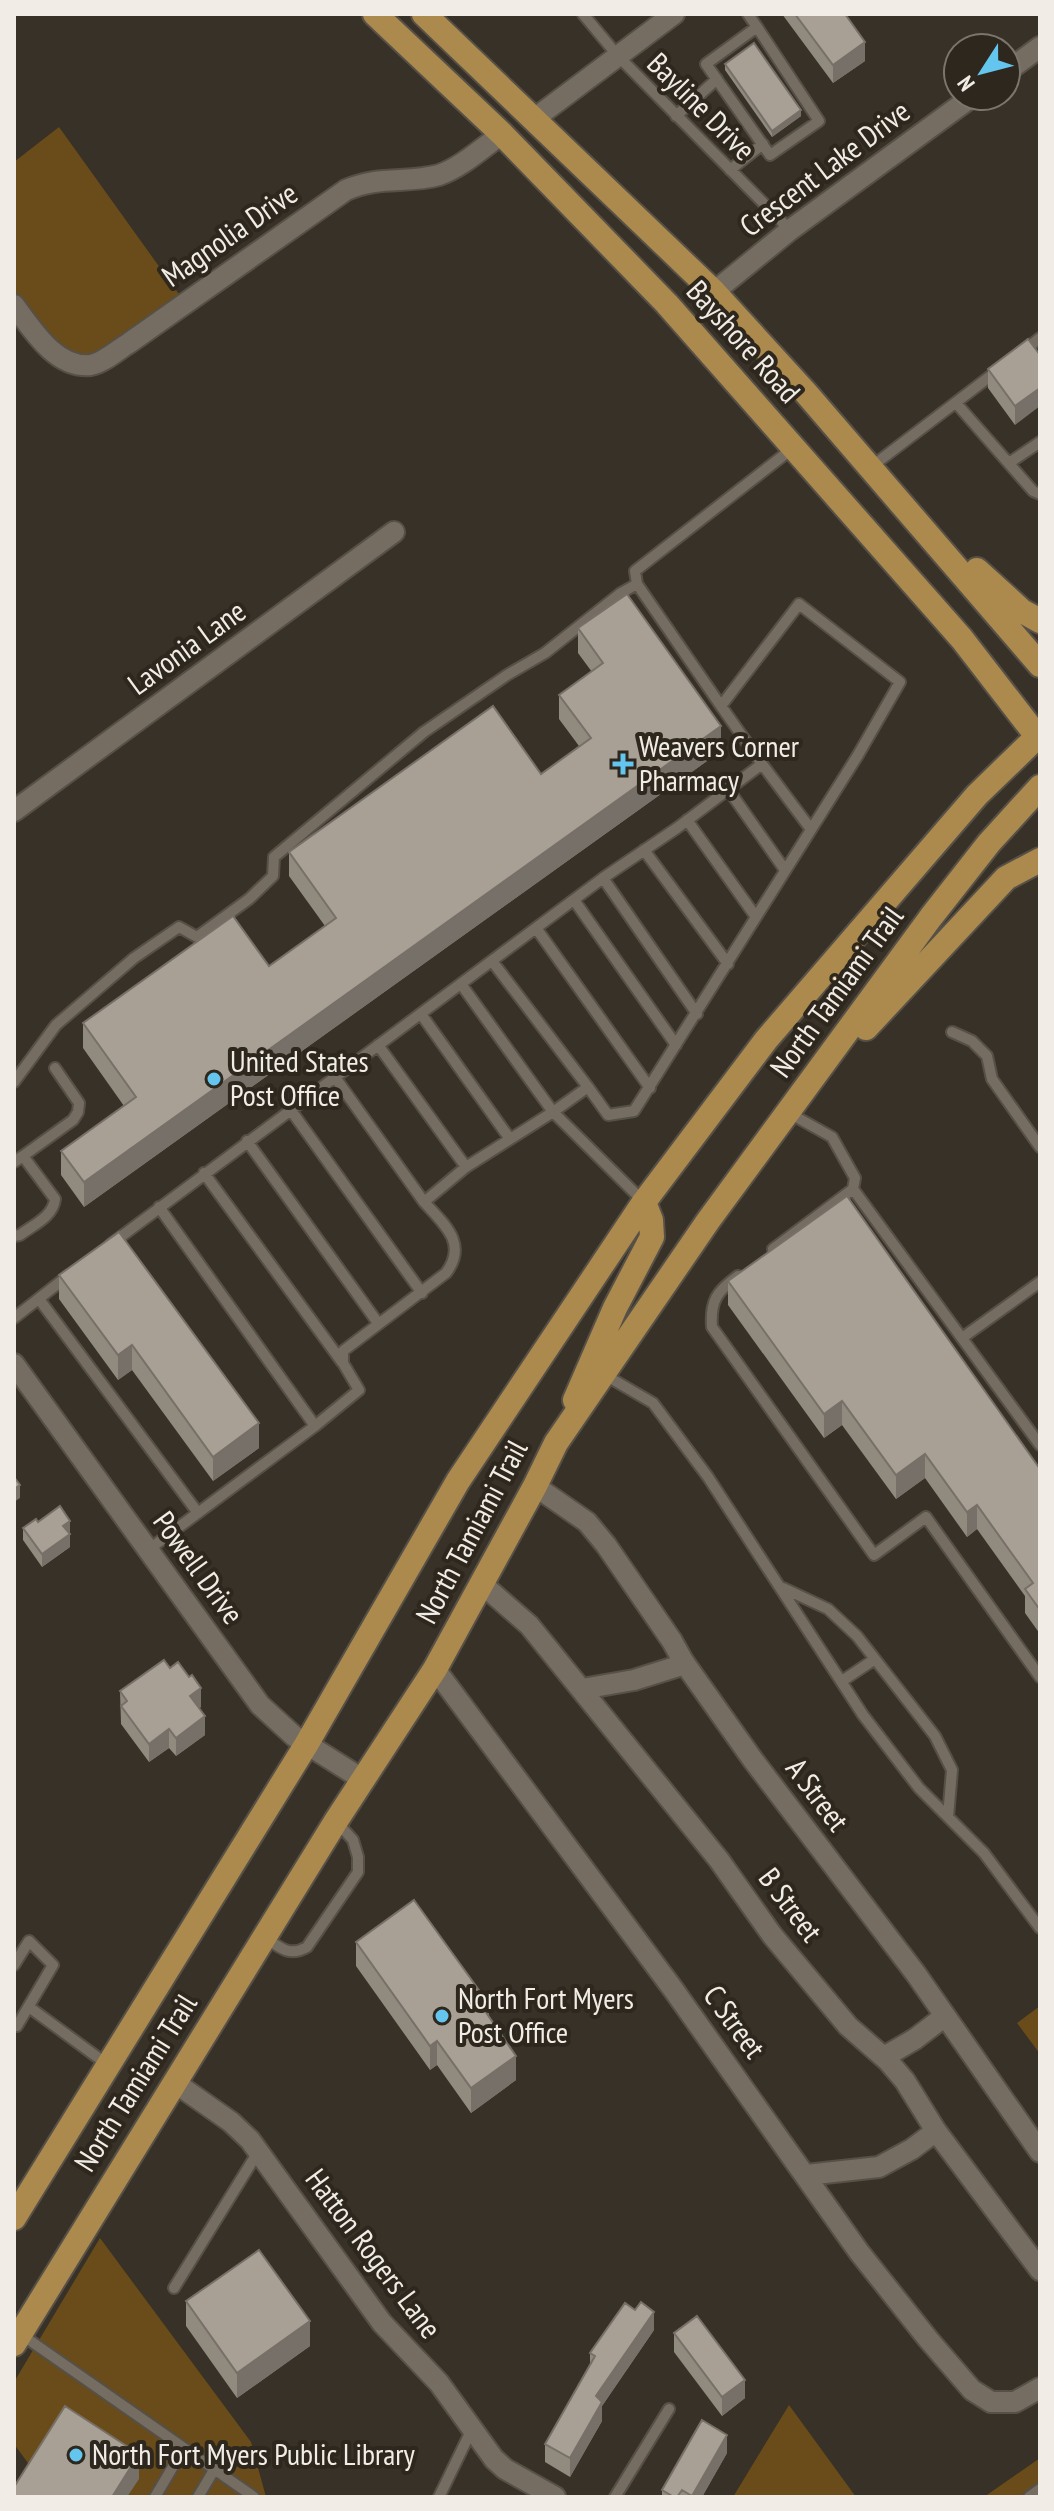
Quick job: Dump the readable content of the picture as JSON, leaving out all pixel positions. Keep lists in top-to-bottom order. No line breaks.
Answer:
{"streets":{"main road":["Bayshore Road","North Tamiami Trail"],"street":["Crescent Lake Drive","Magnolia Drive","Lavonia Lane","Powell Drive","A Street","B Street","C Street","Hatton Rogers Lane"],"lane":["Bayline Drive"]},"crossings":[["Bayline Drive","Crescent Lake Drive"],["Crescent Lake Drive","Bayshore Road"],["Magnolia Drive","Bayshore Road"],["Bayshore Road","North Tamiami Trail"],["North Tamiami Trail","Powell Drive"],["North Tamiami Trail","A Street"],["North Tamiami Trail","B Street"],["North Tamiami Trail","C Street"],["North Tamiami Trail","Hatton Rogers Lane"]],"places":{"health":["Weavers Corner Pharmacy"],"other":["United States Post Office","North Fort Myers Post Office","North Fort Myers Public Library"]},"north":"bottom left"}
